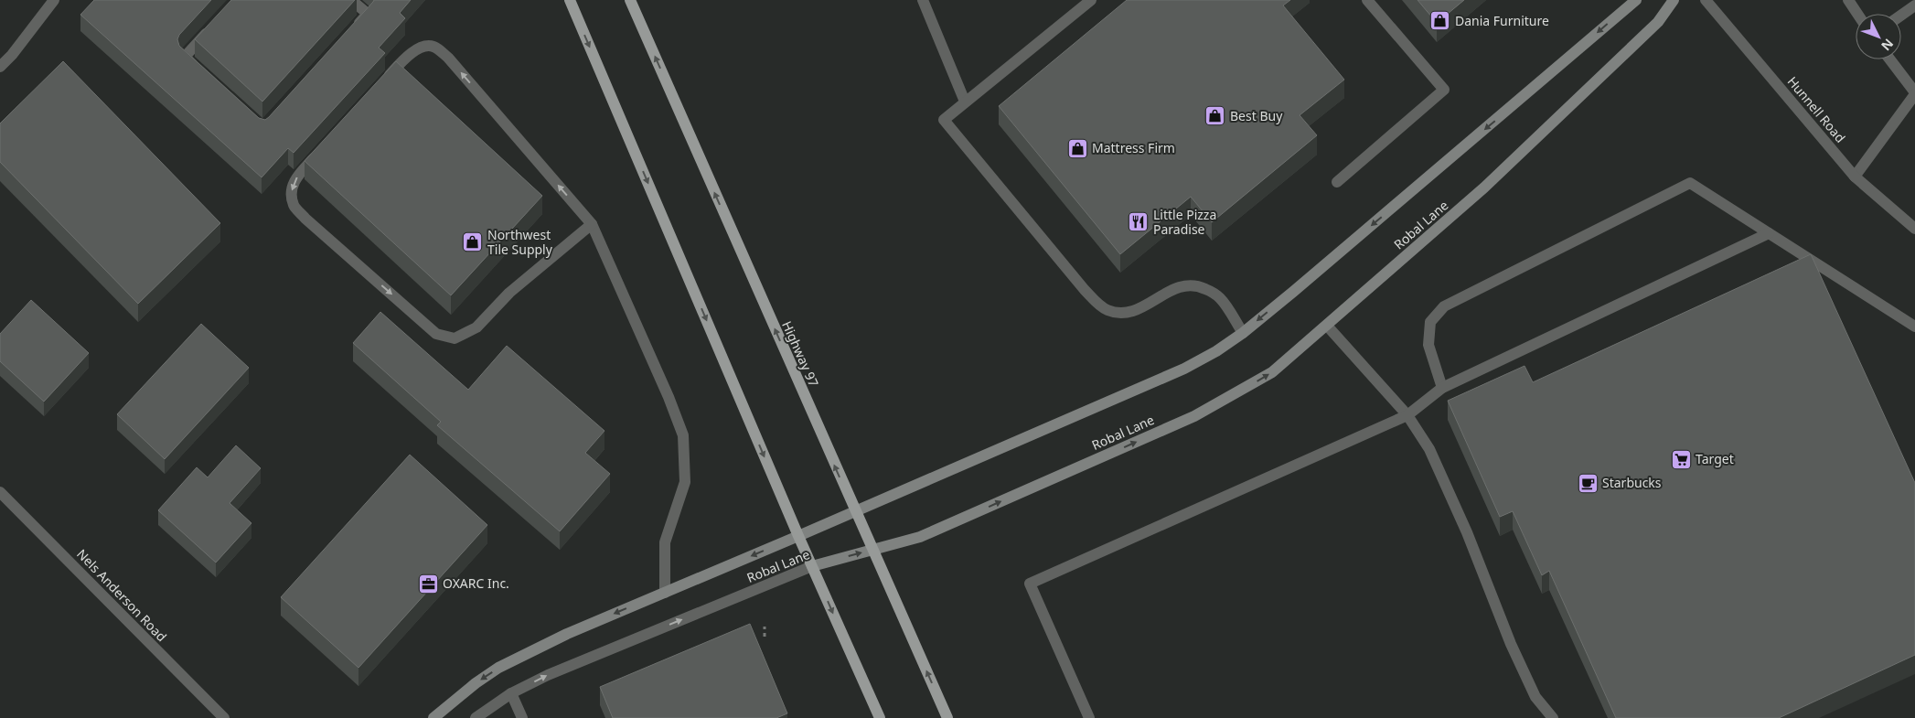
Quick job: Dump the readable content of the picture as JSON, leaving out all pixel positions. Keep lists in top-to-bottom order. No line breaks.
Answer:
{"streets":{"main road":["Robal Lane","Highway 97"],"street":["Hunnell Road","Nels Anderson Road"]},"crossings":[["Robal Lane","Highway 97"]],"places":{"shop":["Dania Furniture","Best Buy","Mattress Firm","Northwest Tile Supply"],"restaurant":["Little Pizza Paradise"],"supermarket":["Target"],"cafe":["Starbucks"],"office":["OXARC Inc."]},"north":"bottom right"}
